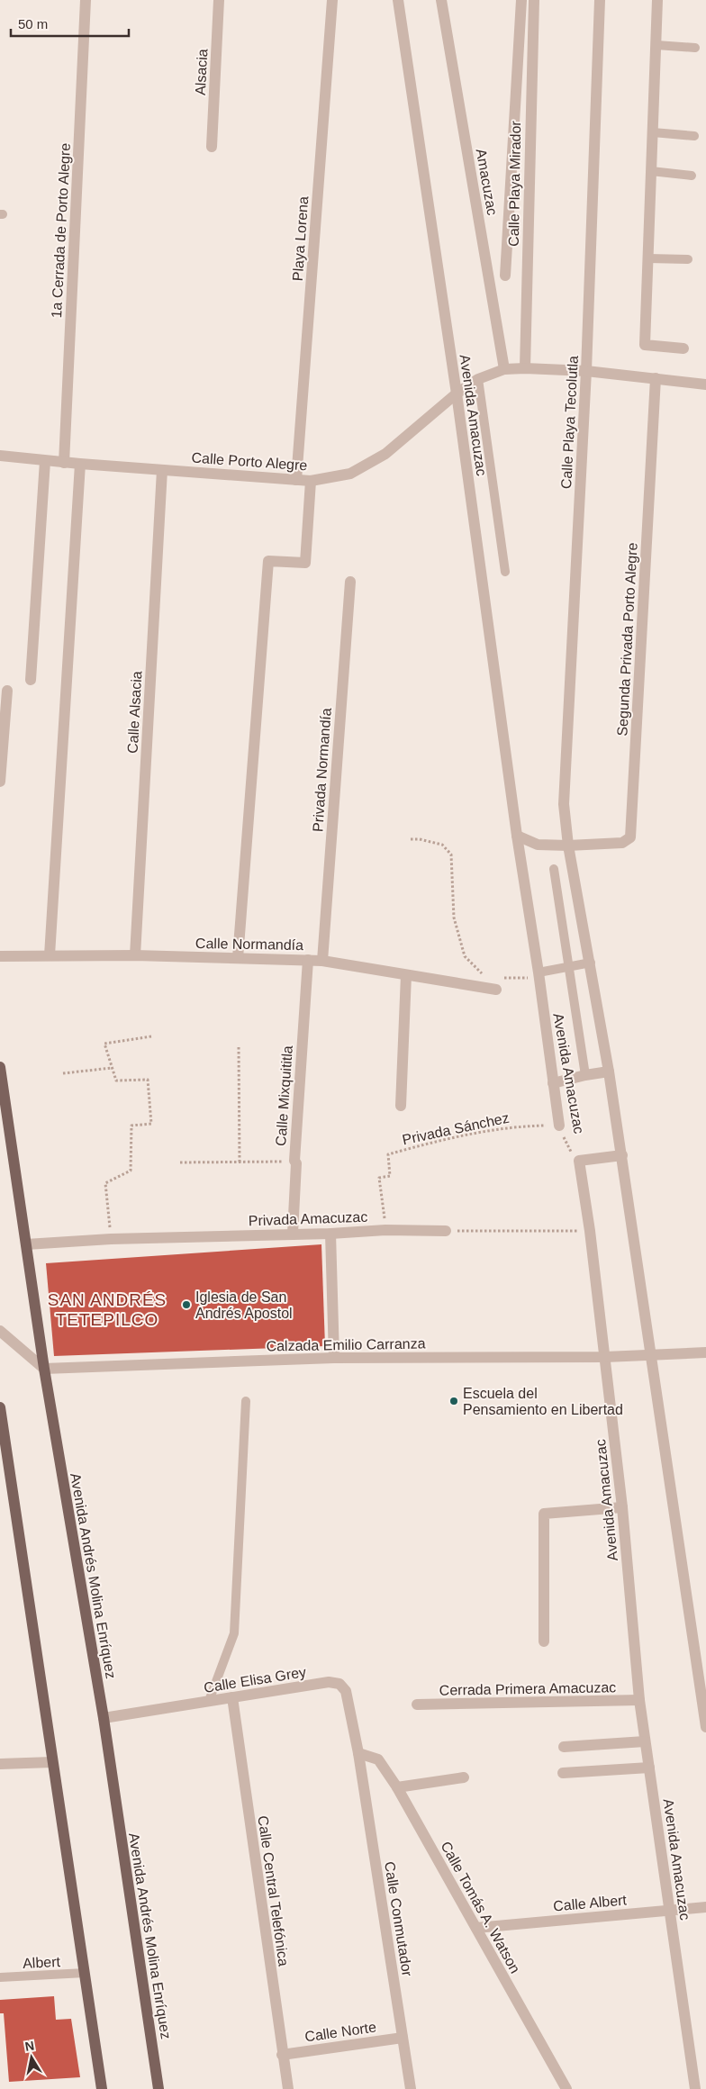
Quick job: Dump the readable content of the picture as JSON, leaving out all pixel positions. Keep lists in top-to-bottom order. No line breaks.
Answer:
{"streets":{"main road":["Avenida Andrés Molina Enríquez"],"street":["Alsacia","Amacuzac","Calle Playa Mirador","1a Cerrada de Porto Alegre","Playa Lorena","Avenida Amacuzac","Calle Playa Tecolutla","Calle Porto Alegre","Segunda Privada Porto Alegre","Calle Alsacia","Privada Normandía","Calle Normandía","Calle Mixquititla","Privada Amacuzac","Calzada Emilio Carranza","Calle Elisa Grey","Cerrada Primera Amacuzac","Calle Central Telefónica","Calle Albert","Calle Tomás A. Watson","Calle Conmutador","Calle Norte"],"lane":["Albert"],"path":["Privada Sánchez"]},"crossings":[["Amacuzac","Calle Porto Alegre"],["Calle Playa Mirador","Calle Porto Alegre"],["1a Cerrada de Porto Alegre","Calle Porto Alegre"],["Playa Lorena","Calle Porto Alegre"],["Avenida Amacuzac","Calle Porto Alegre"],["Avenida Amacuzac","Privada Sánchez"],["Avenida Amacuzac","Calzada Emilio Carranza"],["Avenida Amacuzac","Cerrada Primera Amacuzac"],["Avenida Amacuzac","Calle Albert"],["Calle Playa Tecolutla","Calle Porto Alegre"],["Calle Playa Tecolutla","Segunda Privada Porto Alegre"],["Calle Porto Alegre","Segunda Privada Porto Alegre"],["Calle Porto Alegre","Calle Alsacia"],["Calle Alsacia","Calle Normandía"],["Privada Normandía","Calle Normandía"],["Calle Normandía","Calle Mixquititla"],["Calle Mixquititla","Privada Amacuzac"],["Privada Sánchez","Privada Amacuzac"],["Privada Amacuzac","Avenida Andrés Molina Enríquez"],["Calzada Emilio Carranza","Avenida Andrés Molina Enríquez"],["Avenida Andrés Molina Enríquez","Calle Elisa Grey"],["Calle Elisa Grey","Calle Central Telefónica"],["Calle Elisa Grey","Calle Tomás A. Watson"],["Calle Elisa Grey","Calle Conmutador"],["Calle Central Telefónica","Calle Norte"],["Calle Albert","Calle Tomás A. Watson"],["Calle Tomás A. Watson","Calle Conmutador"],["Calle Conmutador","Calle Norte"]],"districts":["SAN ANDRÉS TETEPILCO"],"places":["Iglesia de San Andrés Apostol","Escuela del Pensamiento en Libertad"],"scale_bar":"50 m","north":"top"}
